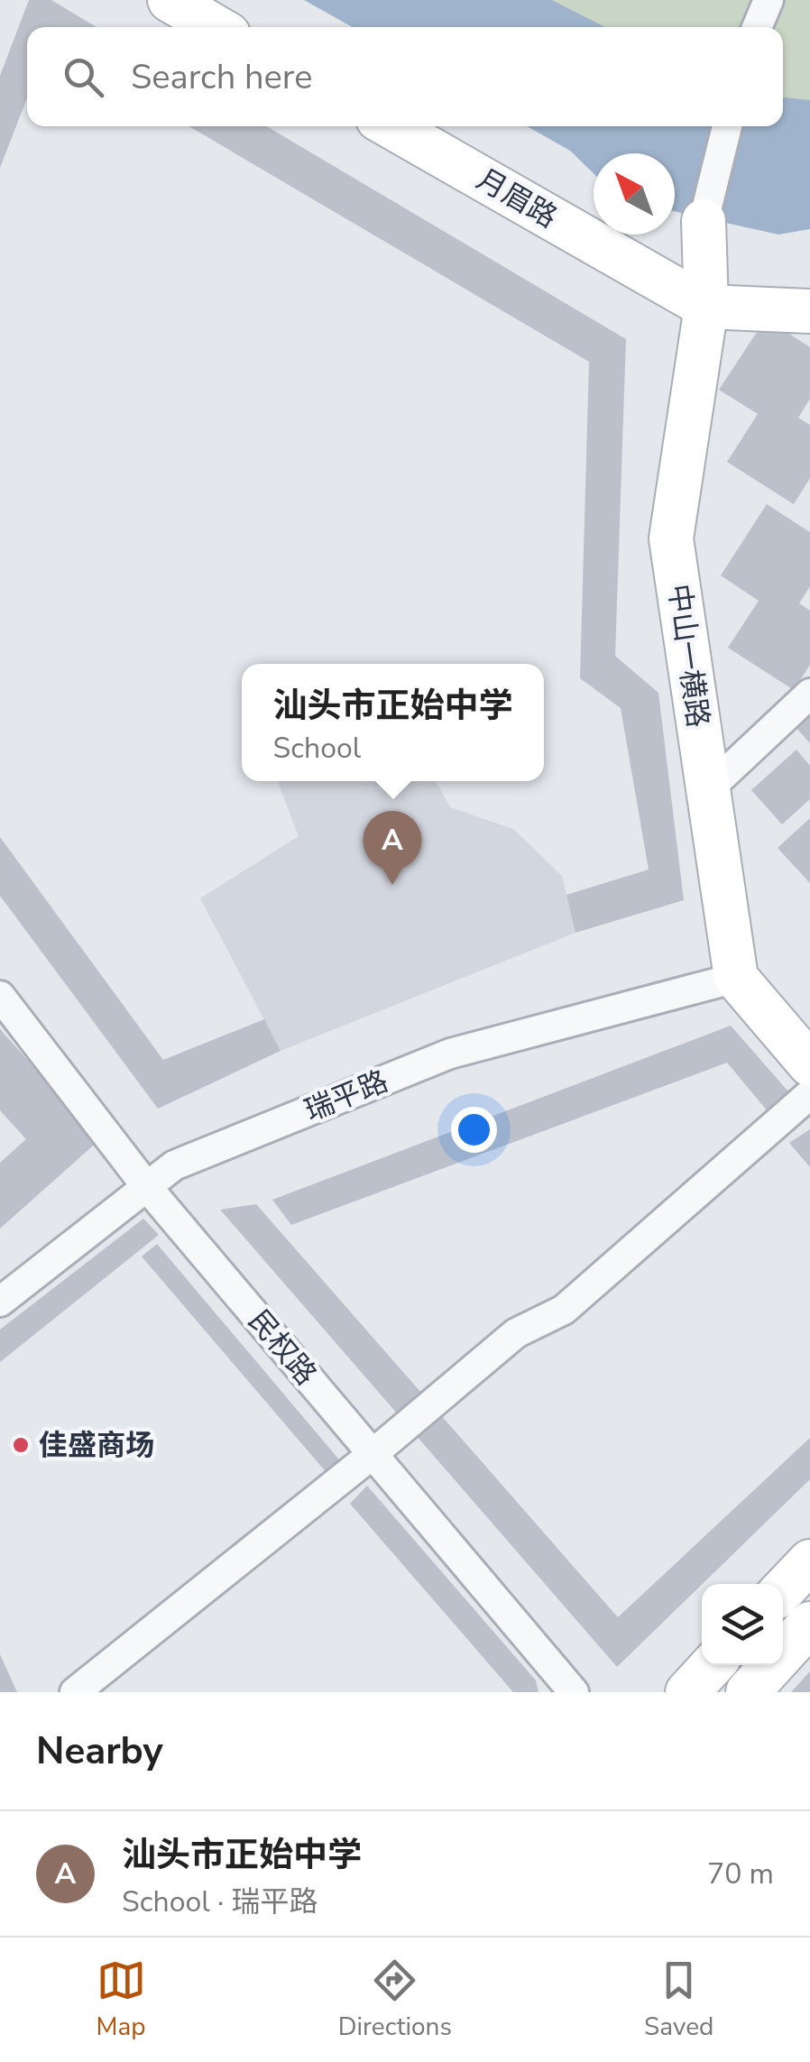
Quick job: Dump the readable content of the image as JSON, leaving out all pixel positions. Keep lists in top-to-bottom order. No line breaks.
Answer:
{"streets":{"street":["月眉路","中山一横路","瑞平路","民权路"]},"crossings":[["月眉路","中山一横路"],["中山一横路","瑞平路"],["瑞平路","民权路"]],"places":["佳盛商场"],"north":"top left","page":{"search":"Search here","popup":["汕头市正始中学","School"],"pins":"A","heading":"Nearby","list":[{"mark":"A","name":"汕头市正始中学","note":"School · 瑞平路","value":"70 m"}],"nav":["Map","Directions","Saved"]}}
